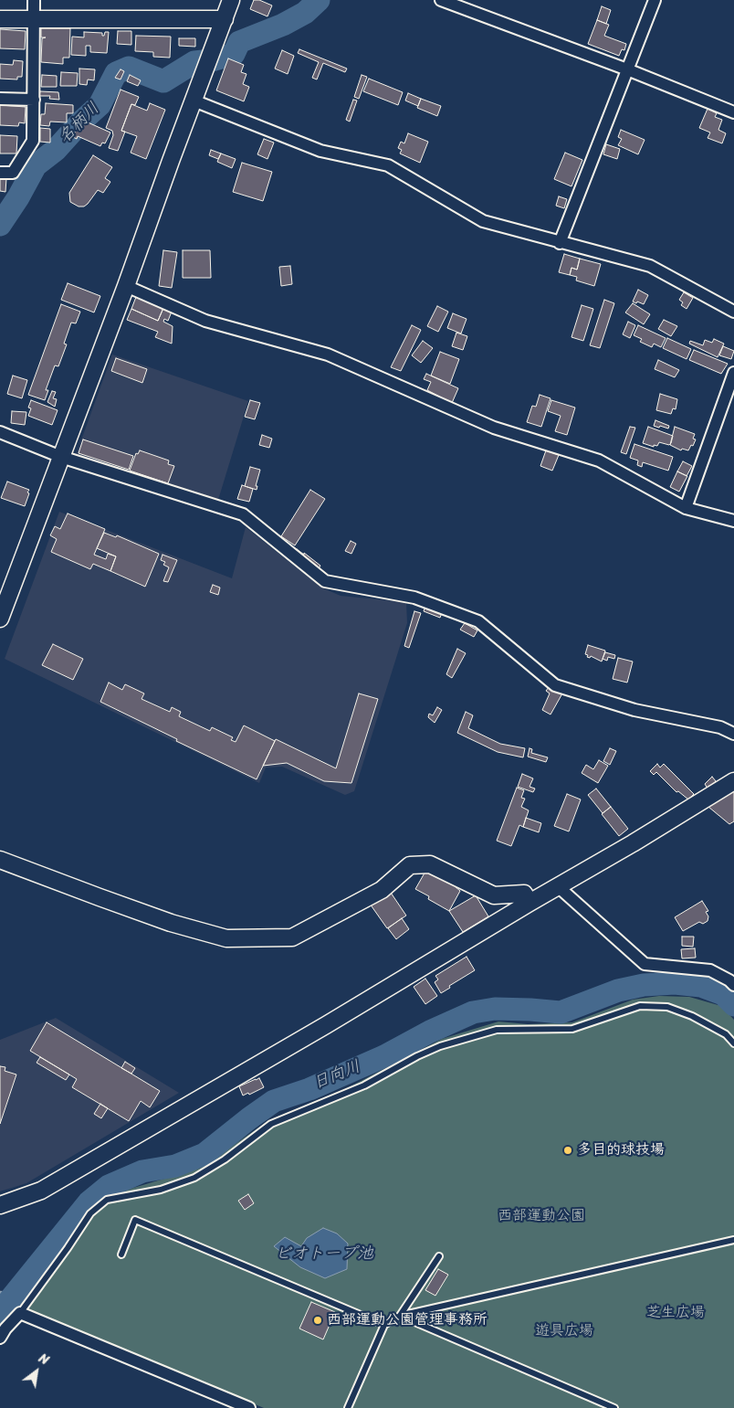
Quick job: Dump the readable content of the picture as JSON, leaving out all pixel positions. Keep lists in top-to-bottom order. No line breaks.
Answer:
{"water":["名柄川","日向川","ビオトープ池"],"parks":["西部運動公園","芝生広場","遊具広場"],"places":["多目的球技場","西部運動公園管理事務所"],"north":"top right"}
